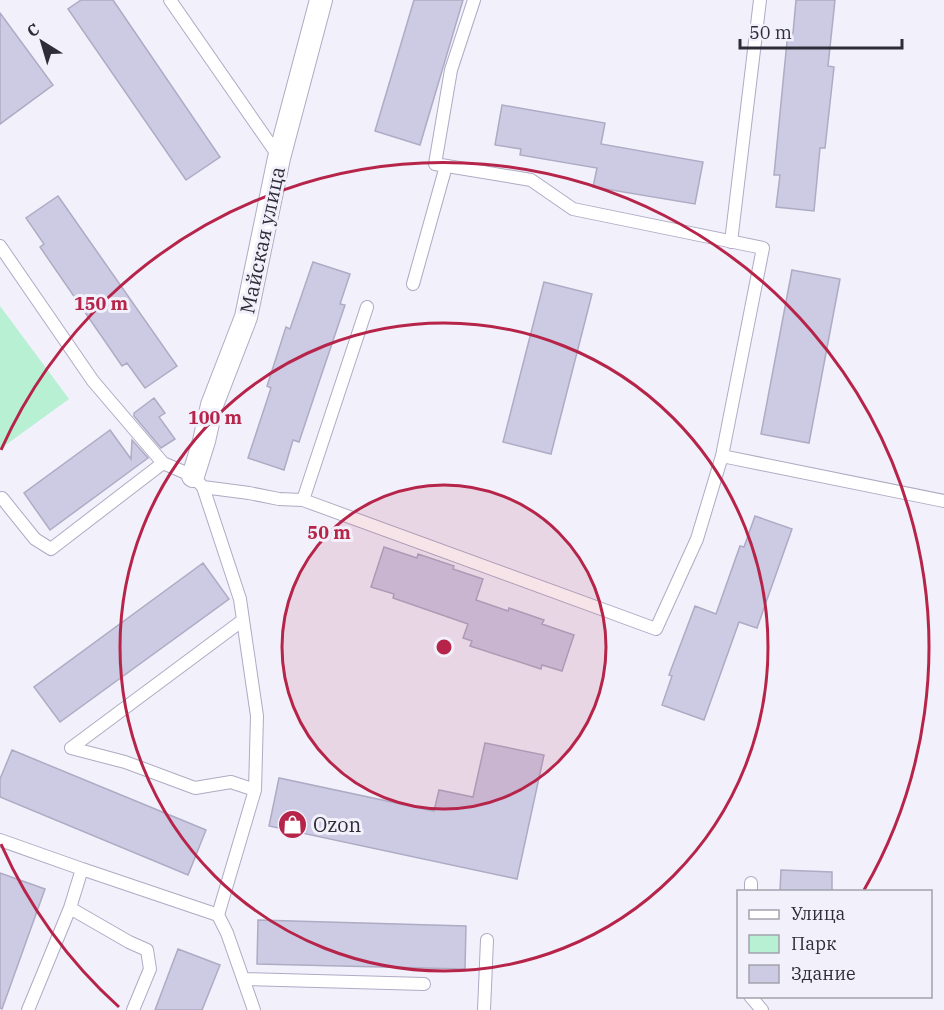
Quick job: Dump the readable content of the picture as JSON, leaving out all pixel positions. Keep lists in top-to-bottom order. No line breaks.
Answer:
{"streets":{"street":["Майская улица"]},"places":{"shop":["Ozon"]},"legend":["Улица","Парк","Здание"],"scale_bar":"50 m","north":"top left","rings":["150 m","100 m","50 m"]}
